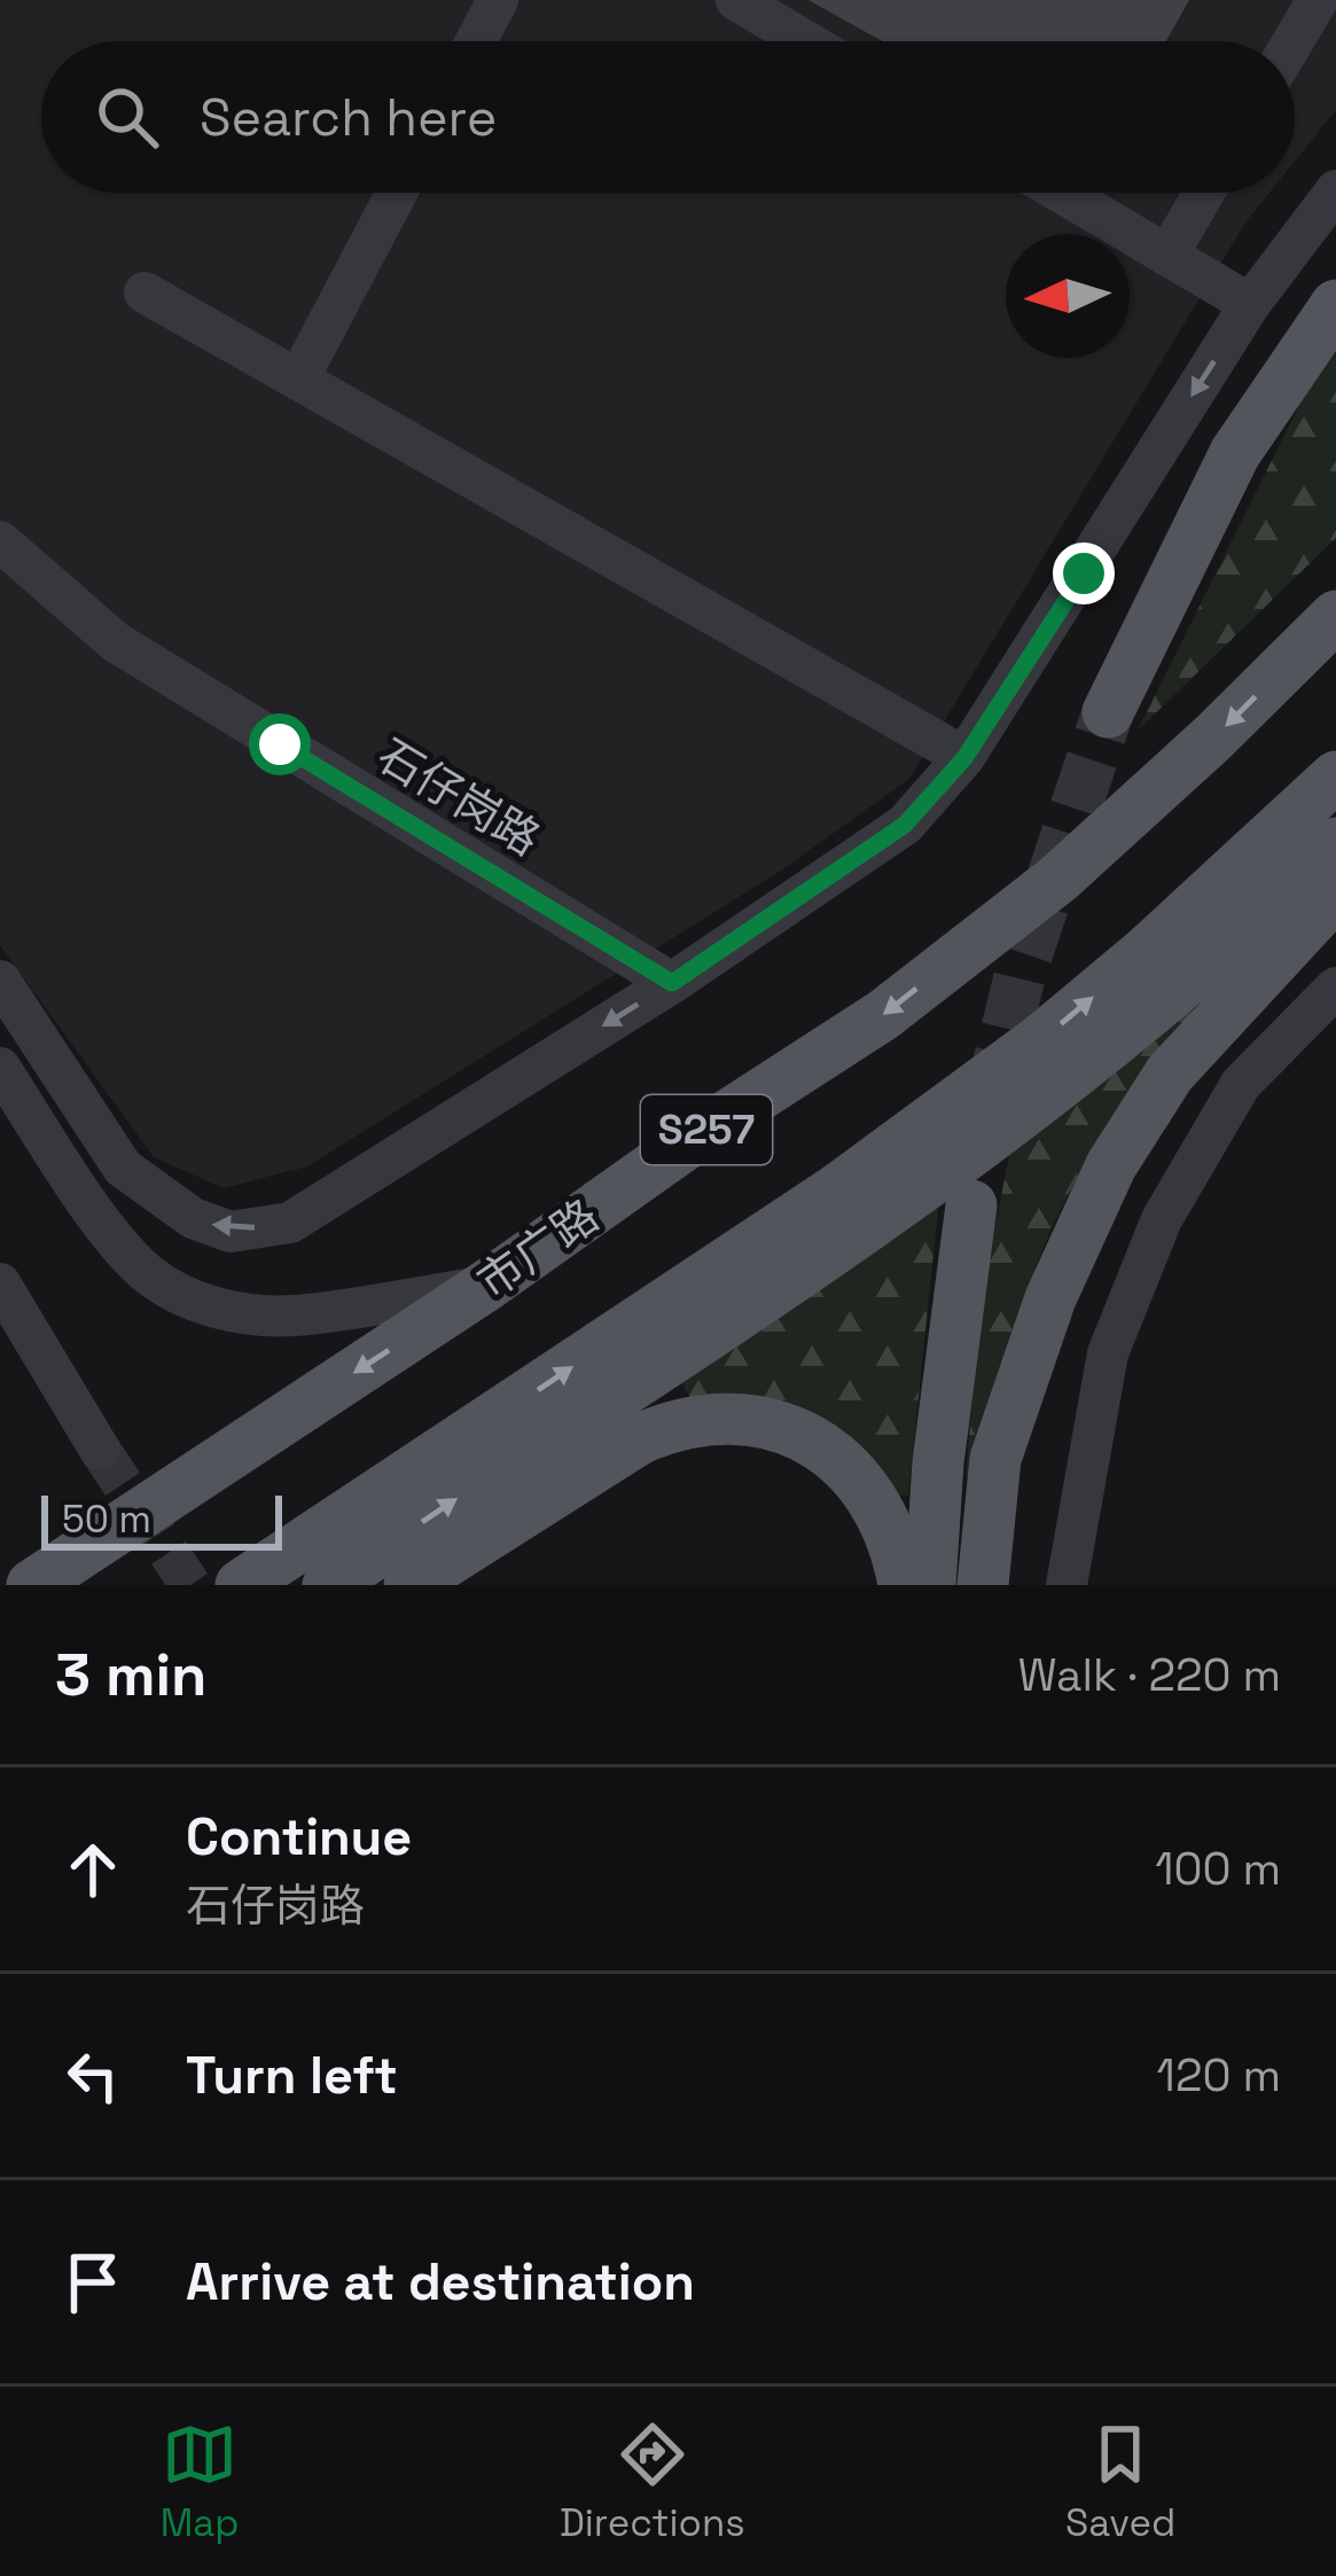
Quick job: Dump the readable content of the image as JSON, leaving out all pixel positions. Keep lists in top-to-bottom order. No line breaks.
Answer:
{"streets":{"main road":["S257","市广路"],"street":["石仔岗路"]},"scale_bar":"50 m","north":"left","page":{"search":"Search here","scale":"50 m","heading":["3 min","Walk · 220 m"],"list":[["Continue","石仔岗路","100 m"],["Turn left","120 m"],"Arrive at destination"],"nav":["Map","Directions","Saved"]}}
